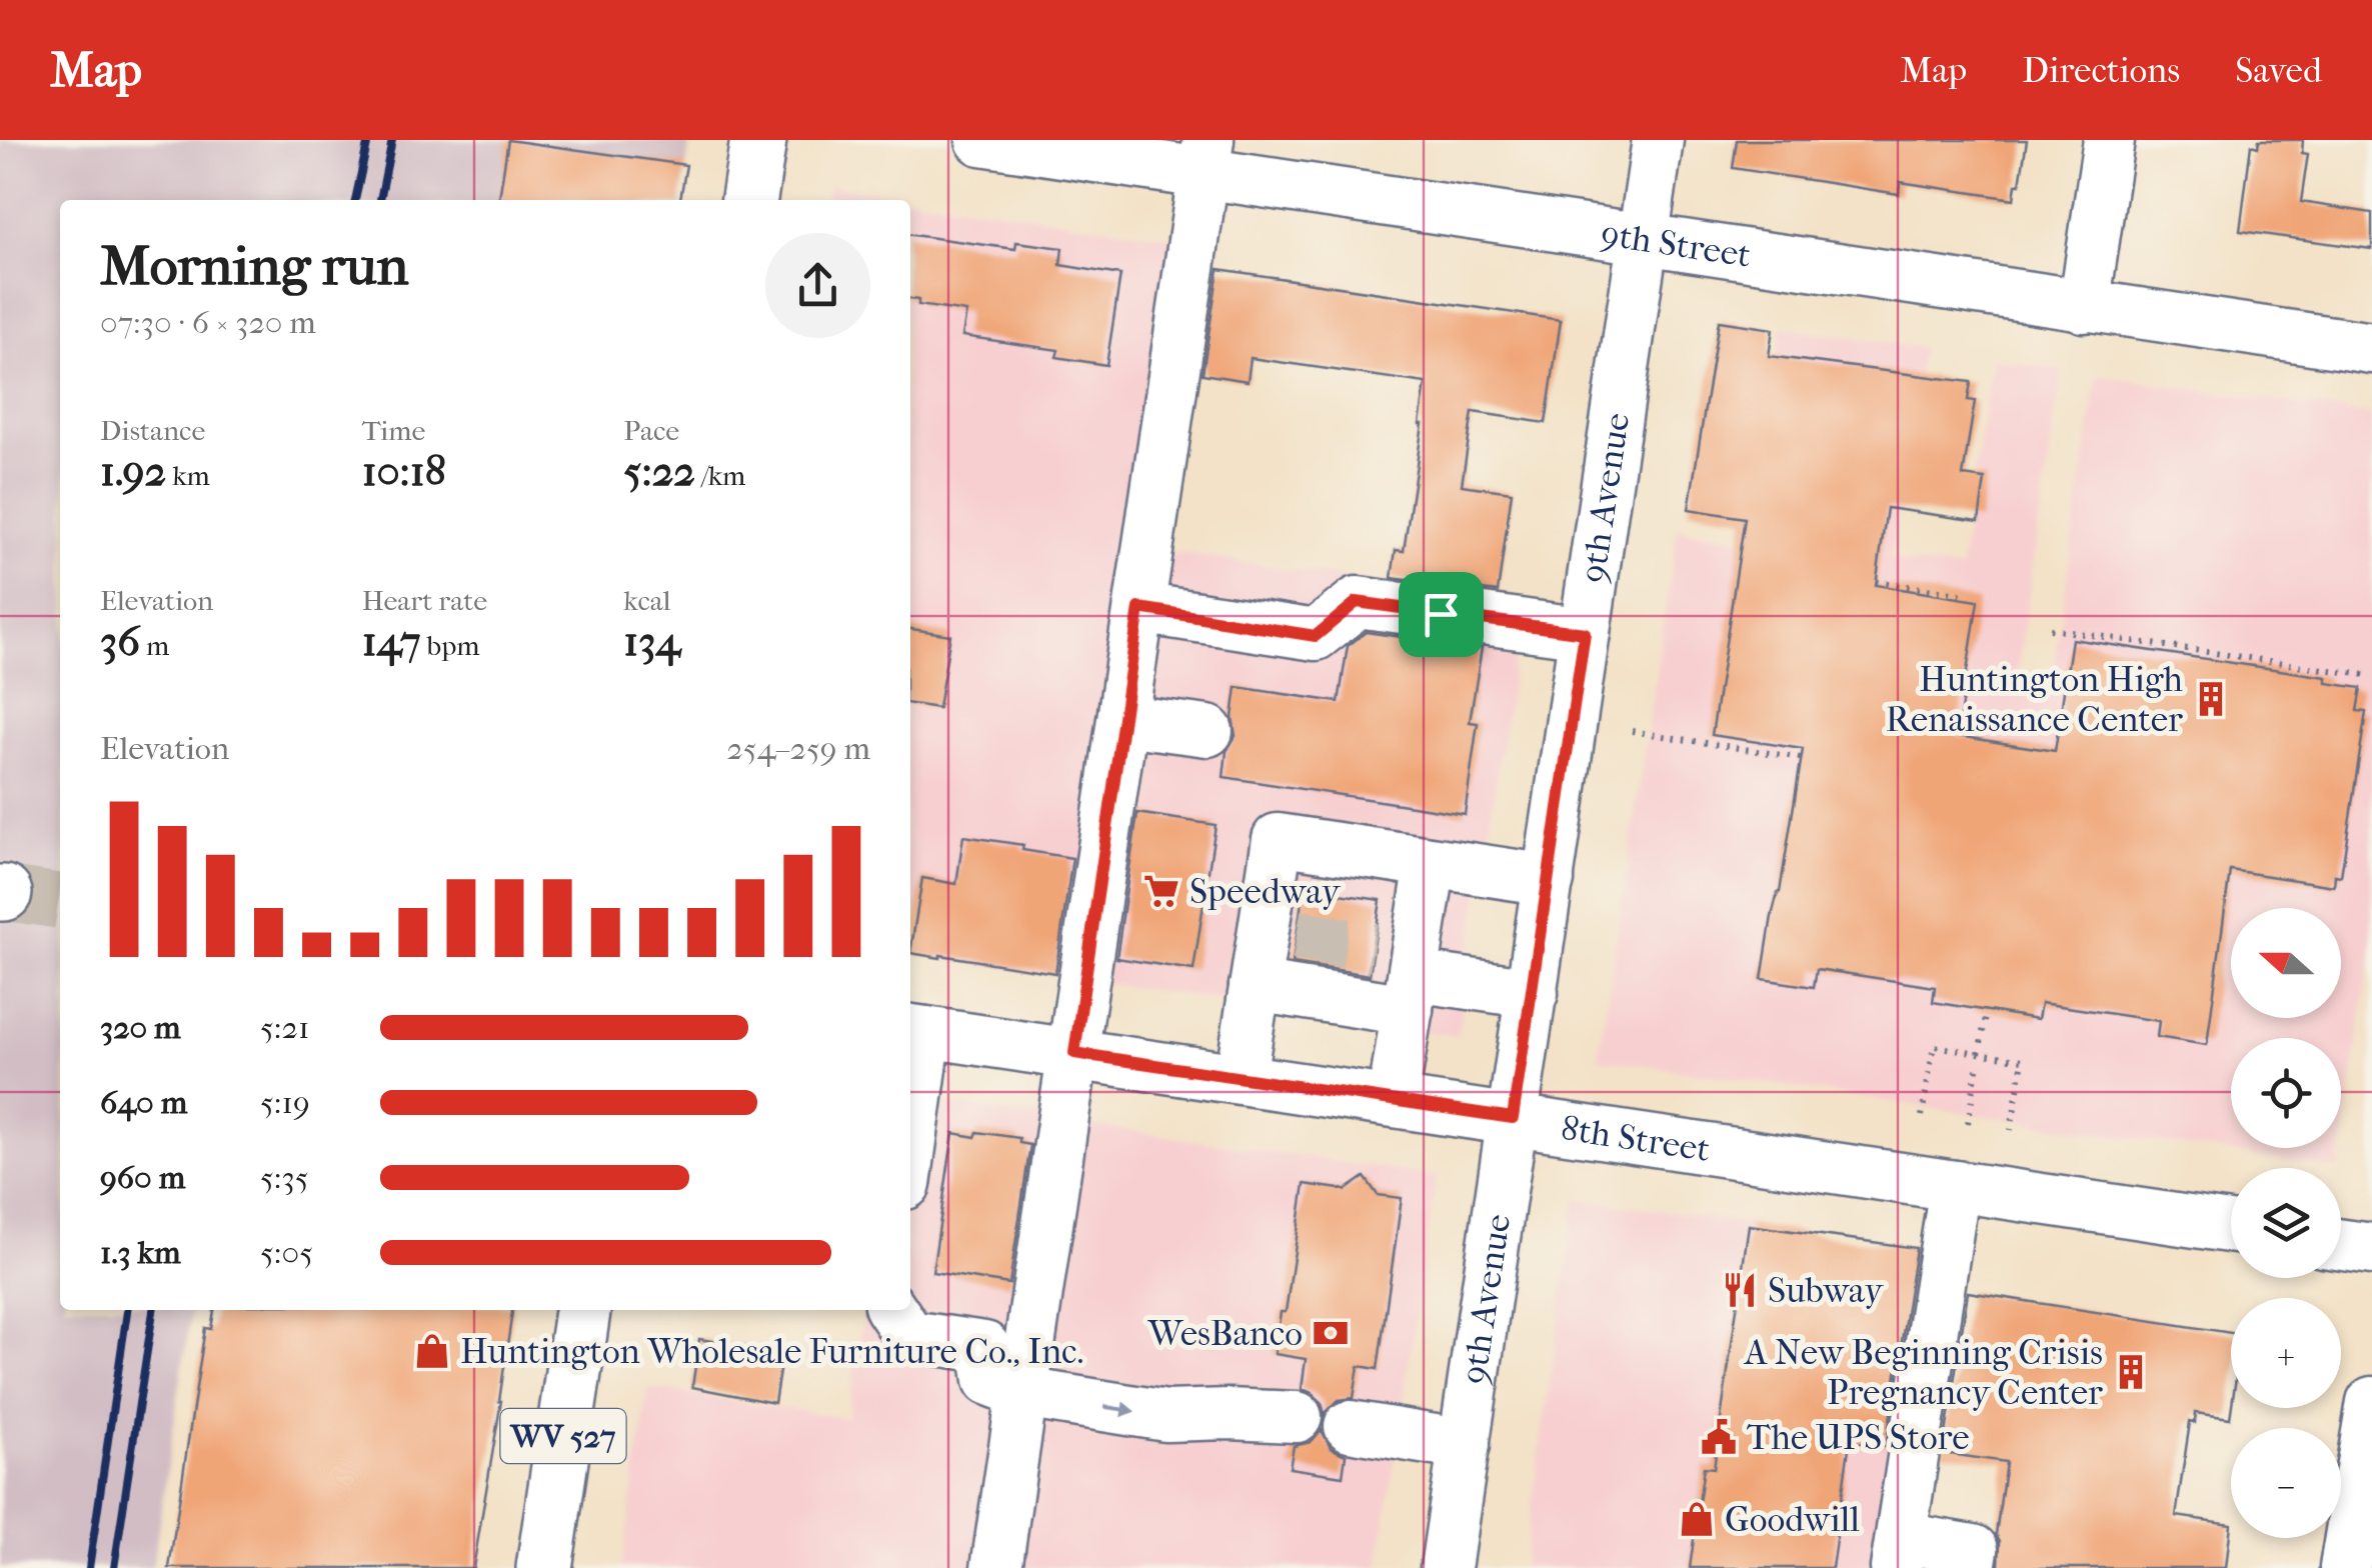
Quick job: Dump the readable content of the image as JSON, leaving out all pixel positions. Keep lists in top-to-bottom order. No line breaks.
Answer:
{"streets":{"main road":["WV 527"],"street":["9th Street","9th Avenue","8th Street"]},"crossings":[["9th Street","9th Avenue"],["9th Avenue","8th Street"]],"places":{"building":["Huntington High Renaissance Center","A New Beginning Crisis Pregnancy Center"],"supermarket":["Speedway"],"restaurant":["Subway"],"bank":["WesBanco"],"shop":["Huntington Wholesale Furniture Co., Inc.","Goodwill"],"public building":["The UPS Store"]},"north":"left","page":{"header":"Map","nav":["Map","Directions","Saved"],"heading":["Morning run","07:30 · 6 × 320 m"],"stats":[["Distance","1.92 km"],["Time","10:18"],["Pace","5:22 /km"],["Elevation","36 m"],["Heart rate","147 bpm"],["kcal","134"]],"chart":["Elevation","254–259 m"],"map_buttons":["+","−"],"list":[{"name":"320 m","note":"5:21"},{"name":"640 m","note":"5:19"},{"name":"960 m","note":"5:35"},{"name":"1.3 km","note":"5:05"}]}}
